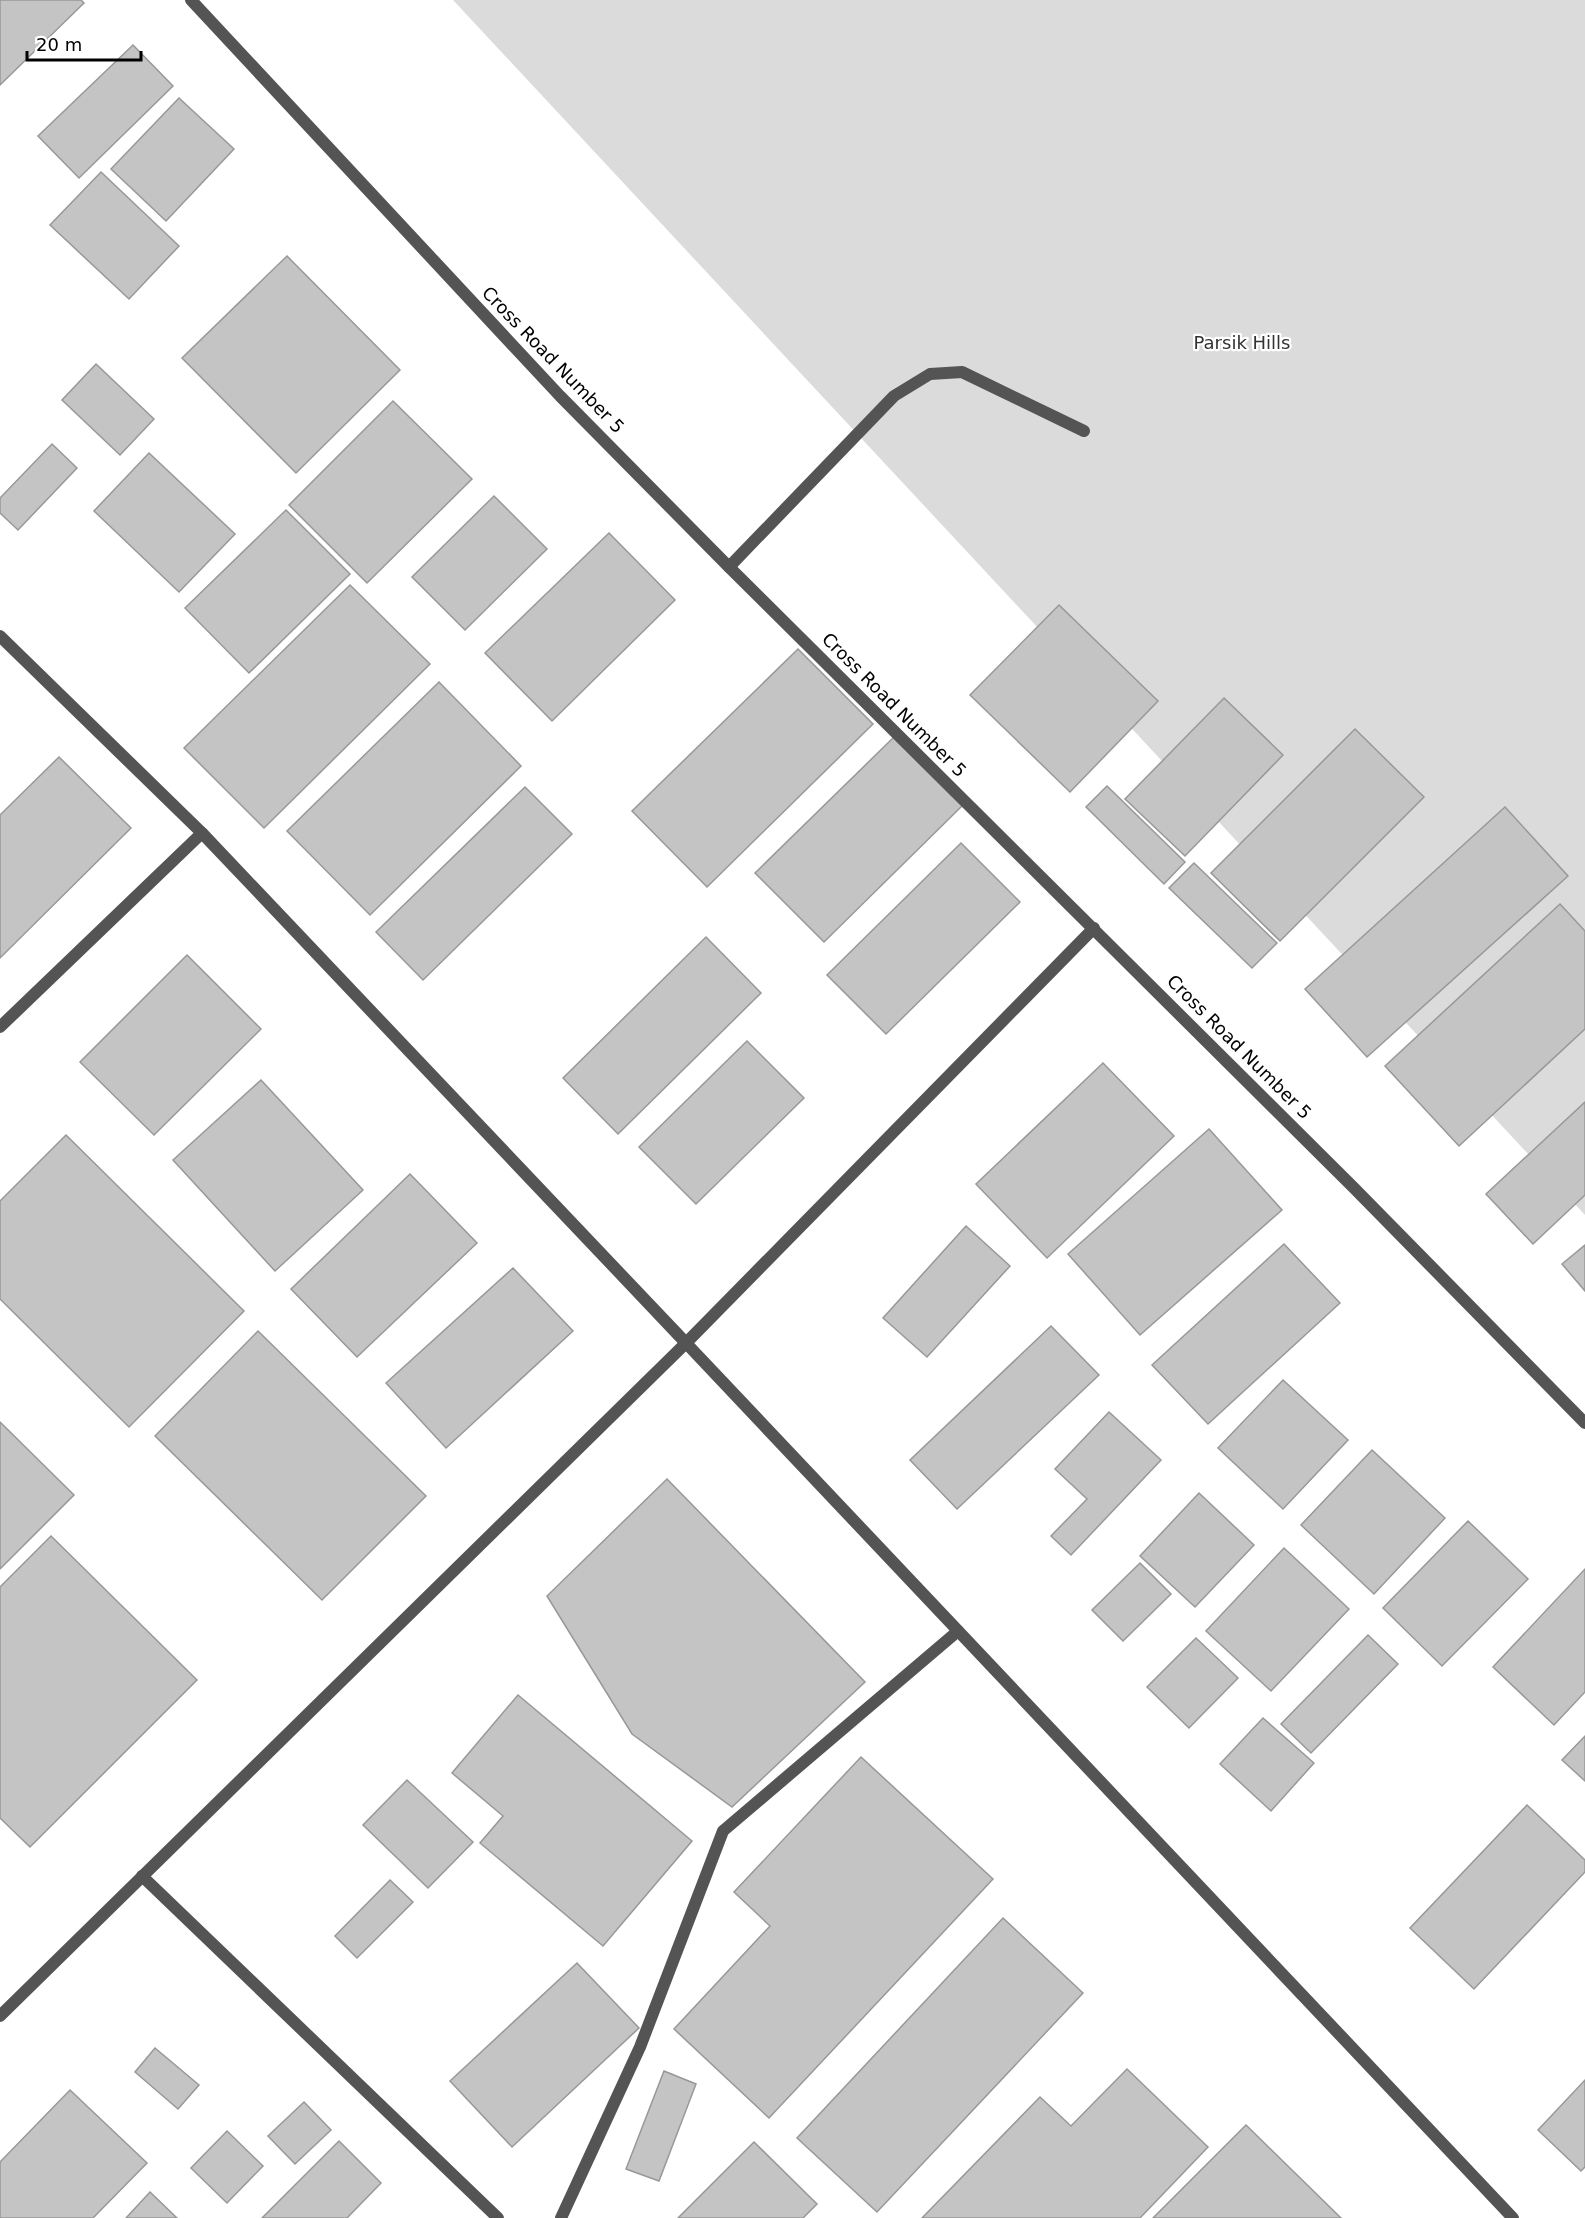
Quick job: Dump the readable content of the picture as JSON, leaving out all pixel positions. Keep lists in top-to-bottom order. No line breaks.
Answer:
{"streets":{"street":["Cross Road Number 5"]},"parks":["Parsik Hills"],"scale_bar":"20 m"}
